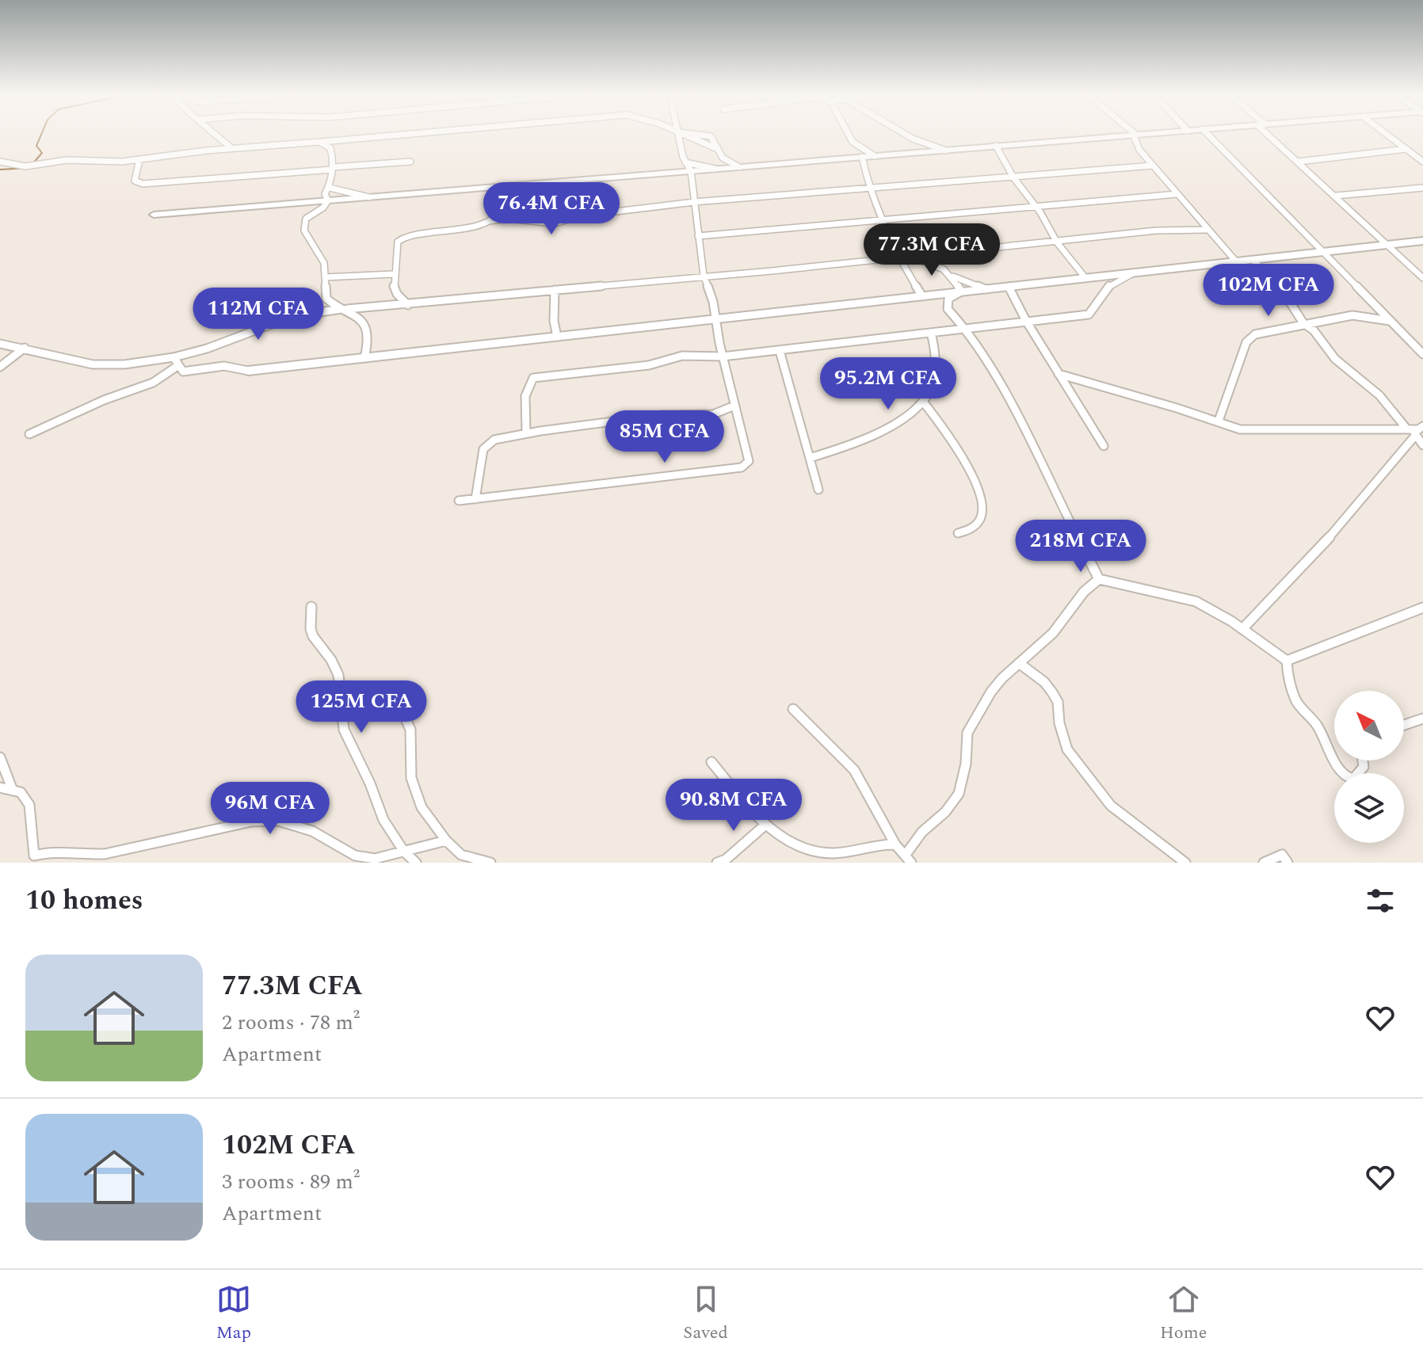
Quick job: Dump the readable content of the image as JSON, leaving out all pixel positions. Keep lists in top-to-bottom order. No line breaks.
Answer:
{"north":"top left","page":{"price":["76.4M CFA","77.3M CFA","102M CFA","112M CFA","95.2M CFA","85M CFA","218M CFA","125M CFA","90.8M CFA","96M CFA"],"heading":"10 homes","list":[{"name":"77.3M CFA","note":"2 rooms · 78 m² · Apartment"},{"name":"102M CFA","note":"3 rooms · 89 m² · Apartment"}],"tabs":["Map","Saved","Home"]}}
